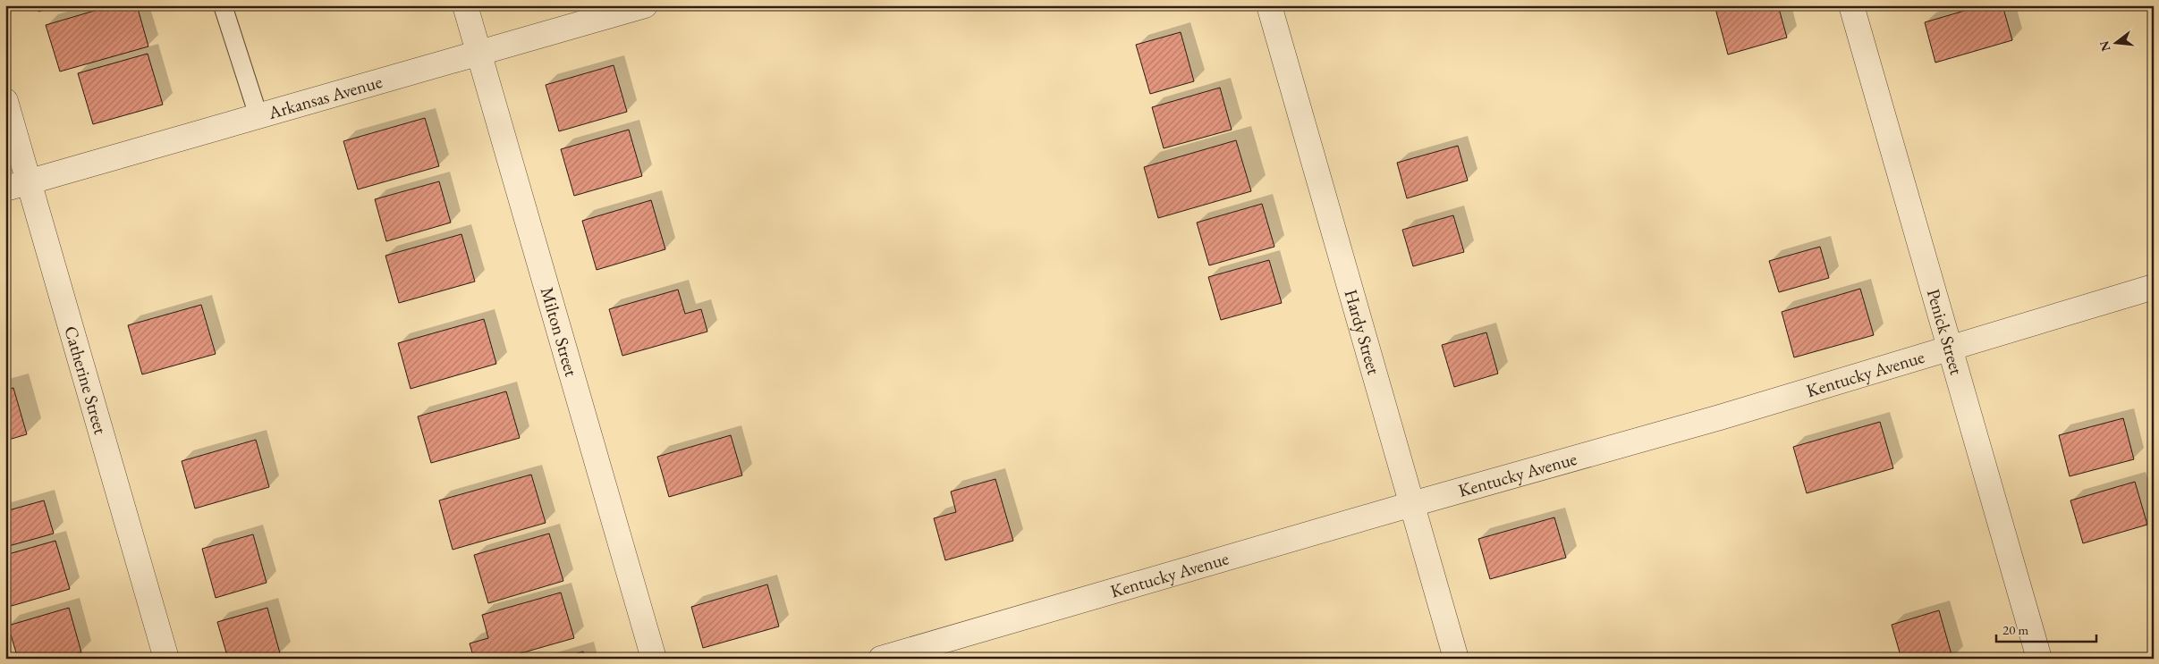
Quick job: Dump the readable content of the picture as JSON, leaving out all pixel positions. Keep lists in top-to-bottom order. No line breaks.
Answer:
{"streets":{"street":["Arkansas Avenue","Hardy Street","Milton Street","Penick Street","Kentucky Avenue","Catherine Street"]},"crossings":[["Arkansas Avenue","Milton Street"],["Arkansas Avenue","Catherine Street"],["Hardy Street","Kentucky Avenue"],["Penick Street","Kentucky Avenue"]],"scale_bar":"20 m","north":"left"}
